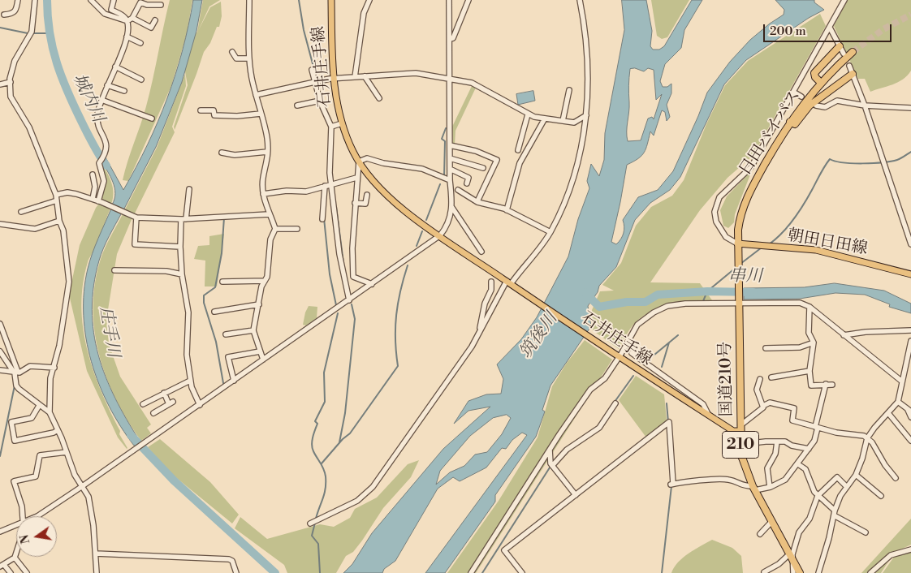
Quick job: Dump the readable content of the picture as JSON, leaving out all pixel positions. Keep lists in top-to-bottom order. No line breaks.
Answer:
{"streets":{"highway":["日田バイパス","国道210号","210"],"main road":["石井庄手線","朝田日田線"]},"crossings":[["石井庄手線","国道210号"],["日田バイパス","朝田日田線"],["日田バイパス","国道210号"],["朝田日田線","国道210号"]],"water":["城内川","串川","庄手川","筑後川"],"scale_bar":"200 m","north":"left"}
